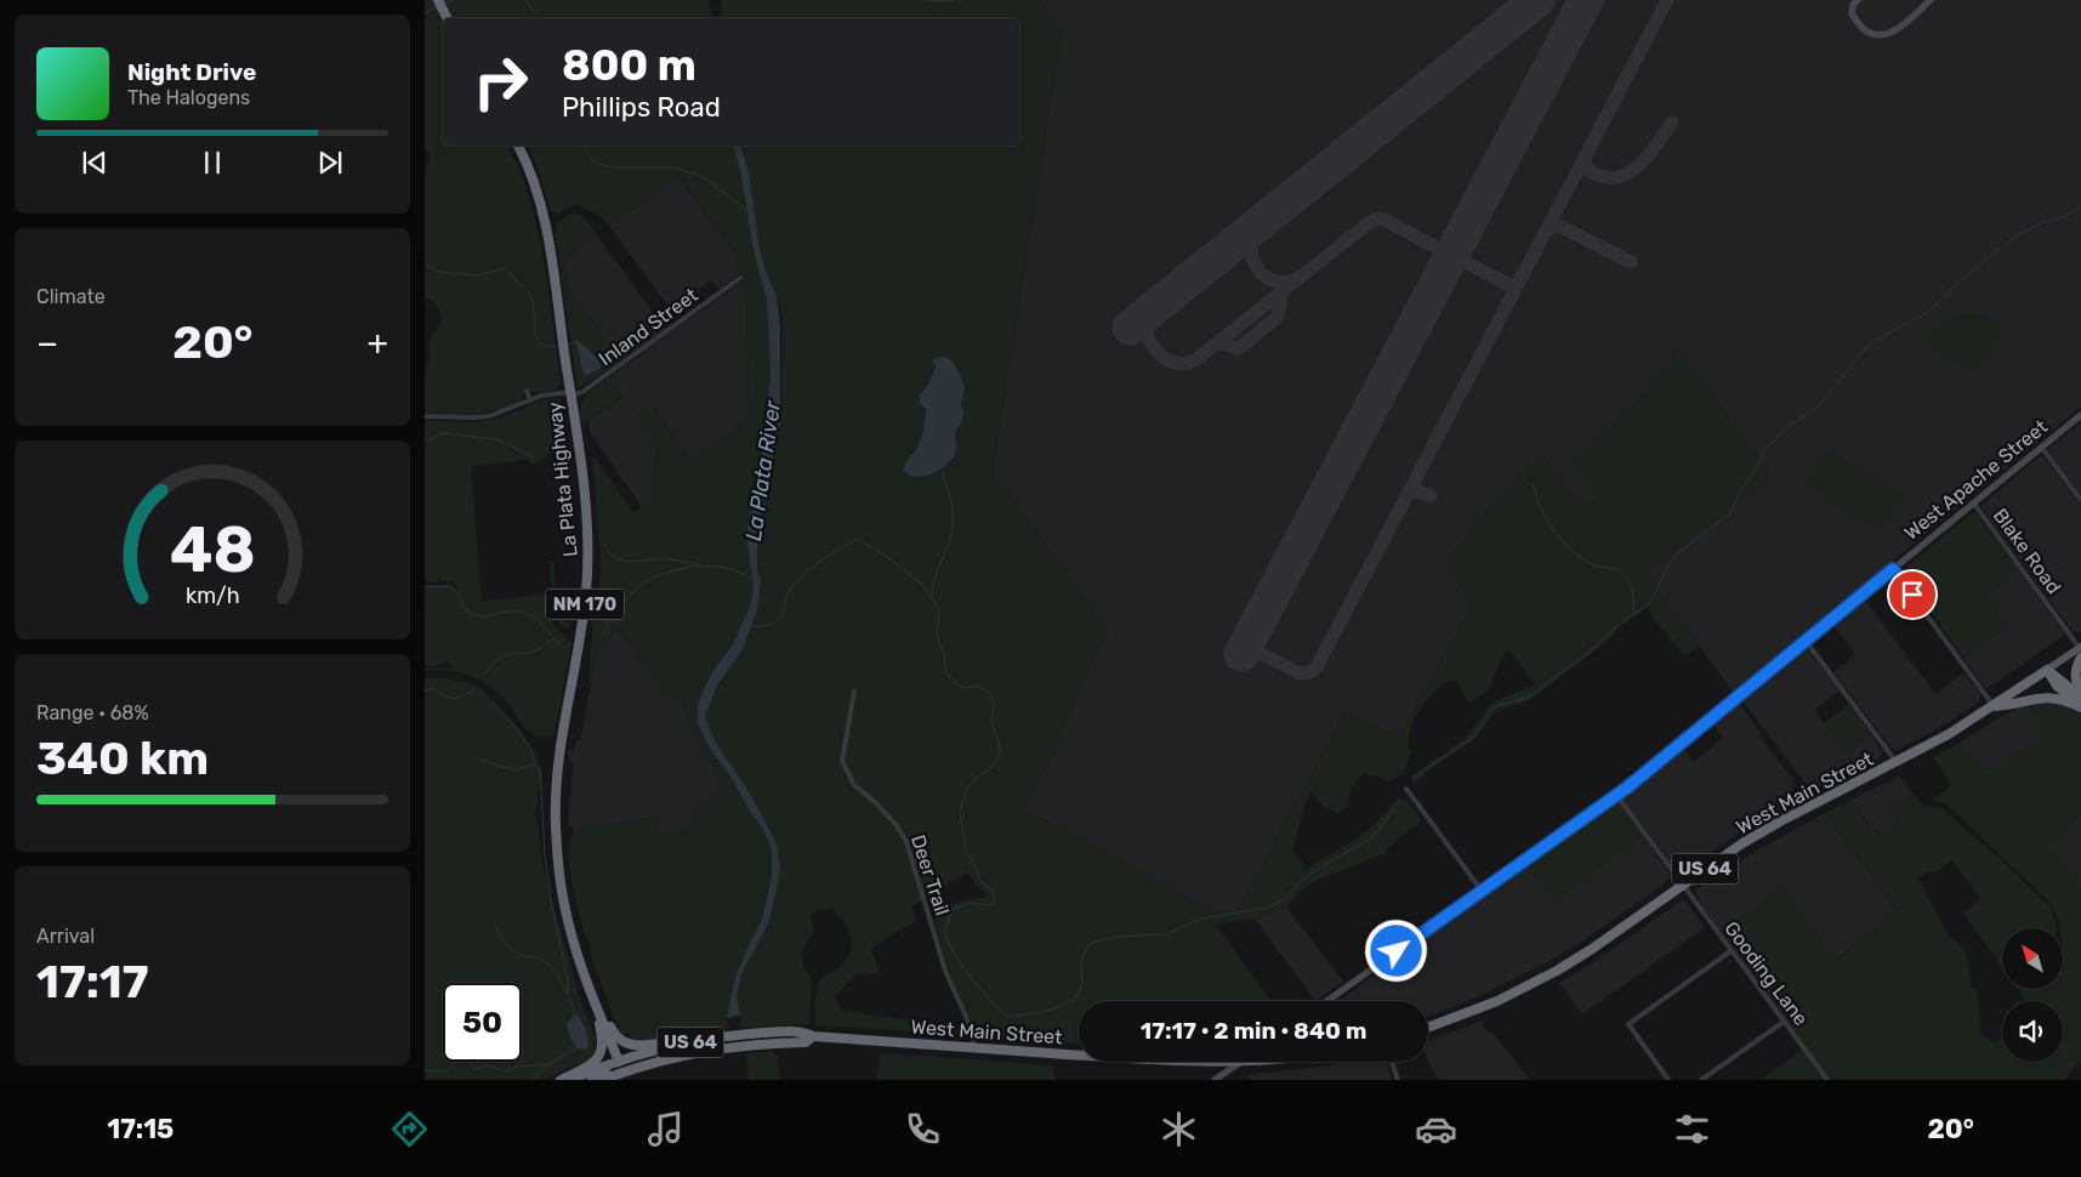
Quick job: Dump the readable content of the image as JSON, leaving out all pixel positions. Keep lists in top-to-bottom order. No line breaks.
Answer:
{"streets":{"highway":["La Plata Highway","NM 170","West Main Street","US 64"],"main road":["West Apache Street"],"street":["Inland Street","Blake Road","Deer Trail","Gooding Lane"]},"crossings":[["Inland Street","La Plata Highway"],["La Plata Highway","West Main Street"],["West Apache Street","Blake Road"],["West Apache Street","Gooding Lane"],["Blake Road","West Main Street"],["West Main Street","US 64"],["West Main Street","Deer Trail"],["West Main Street","Gooding Lane"]],"water":["La Plata River"],"north":"top left","page":{"turn":["800 m","Phillips Road"],"song":["Night Drive","The Halogens"],"tile":["Climate",["Range · 68%","340 km"],["Arrival","17:17"]],"heat":["−","20°","+"],"limit":"50","trip":"17:17 · 2 min · 840 m","tabs":["17:15","20°"],"gauge":["48","km/h"]}}
